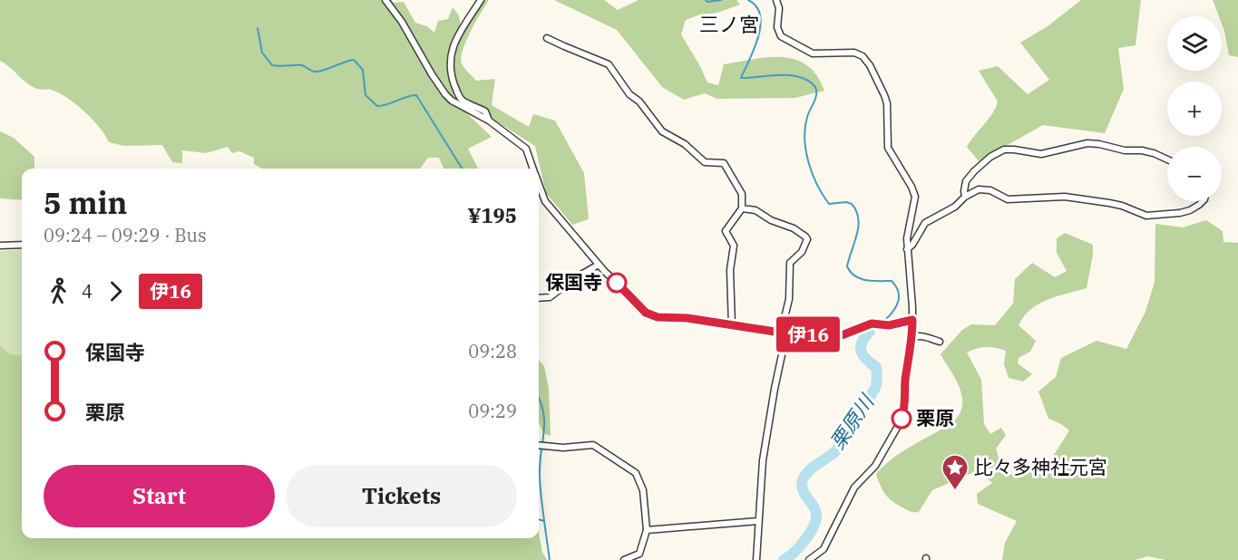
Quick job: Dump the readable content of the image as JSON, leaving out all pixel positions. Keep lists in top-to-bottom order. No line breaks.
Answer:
{"districts":["三ノ宮"],"water":["栗原川"],"places":{"other":["保国寺","栗原"],"place":["比々多神社元宮"]},"lines":["bus line 伊16"],"page":{"on_map":"伊16","map_buttons":["+","−"],"heading":["5 min","09:24 – 09:29 · Bus","¥195"],"legs":["4","伊16"],"list":[{"name":"保国寺","value":"09:28"},{"name":"栗原","value":"09:29"}],"buttons":["Start","Tickets"]}}
